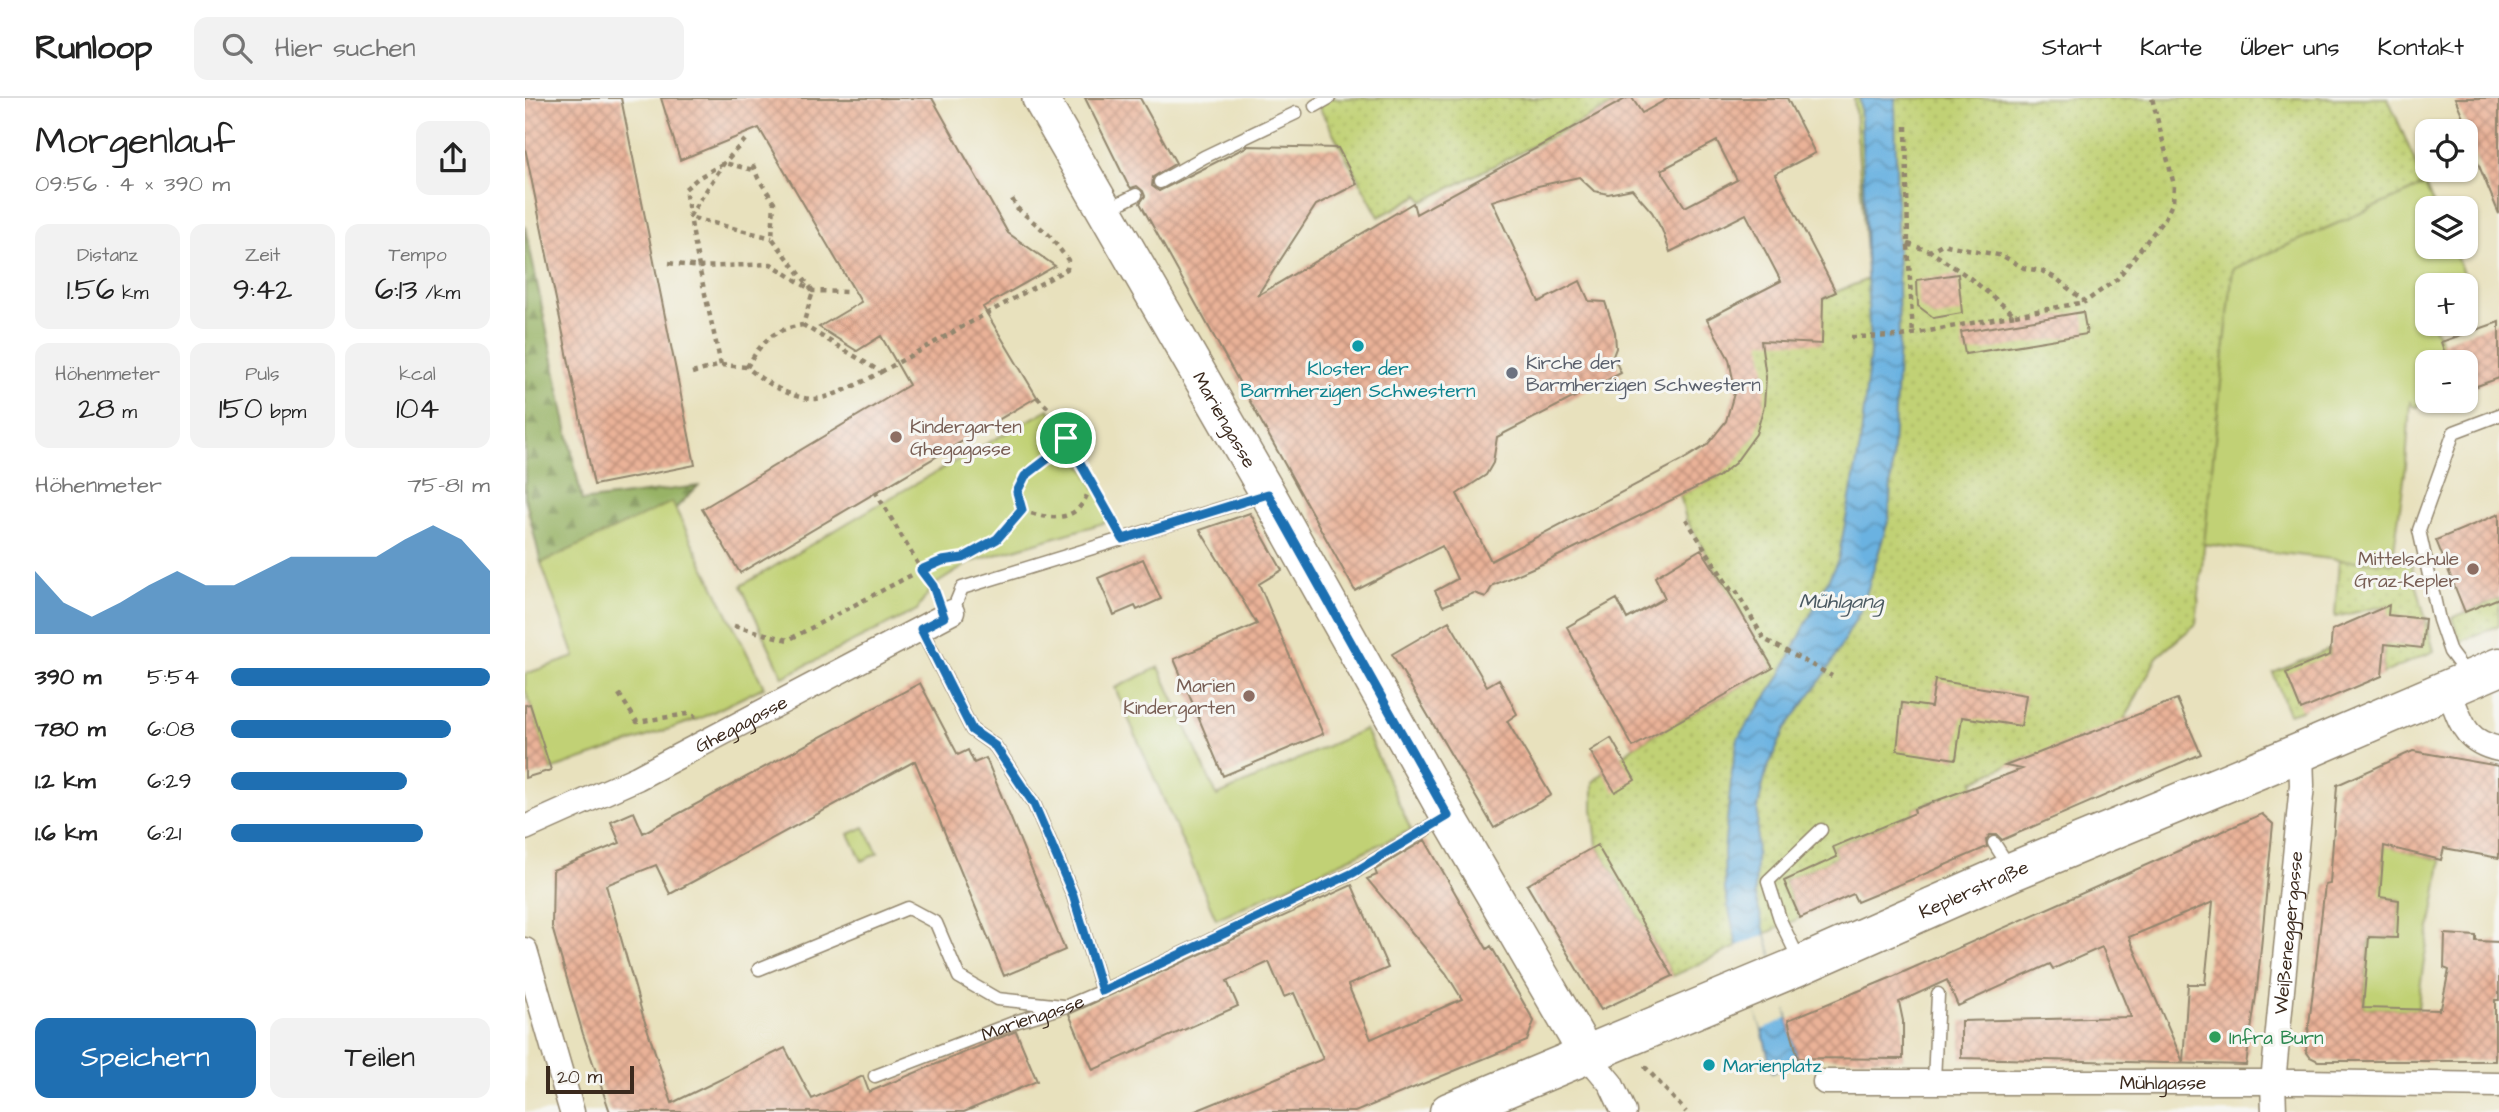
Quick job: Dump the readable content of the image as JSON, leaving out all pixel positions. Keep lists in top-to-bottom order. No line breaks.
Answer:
{"streets":{"main road":["Keplerstraße"],"street":["Mariengasse","Ghegagasse","Weißeneggergasse","Mühlgasse"]},"crossings":[["Mariengasse","Keplerstraße"],["Keplerstraße","Weißeneggergasse"],["Weißeneggergasse","Mühlgasse"]],"water":["Mühlgang"],"places":["Kloster der Barmherzigen Schwestern","Kirche der Barmherzigen Schwestern","Kindergarten Ghegagasse","Mittelschule Graz-Kepler","Marien Kindergarten","Infra Burn","Marienplatz"],"scale_bar":"20 m","page":{"header":"Runloop","search":"Hier suchen","nav":["Start","Karte","Über uns","Kontakt"],"heading":["Morgenlauf","09:56 · 4 × 390 m"],"map_buttons":["+","−"],"stats":[["Distanz","1.56 km"],["Zeit","9:42"],["Tempo","6:13 /km"],["Höhenmeter","28 m"],["Puls","150 bpm"],["kcal","104"]],"chart":["Höhenmeter","75–81 m"],"list":[{"name":"390 m","note":"5:54"},{"name":"780 m","note":"6:08"},{"name":"1.2 km","note":"6:29"},{"name":"1.6 km","note":"6:21"}],"buttons":["Speichern","Teilen"],"scale":"20 m"}}
